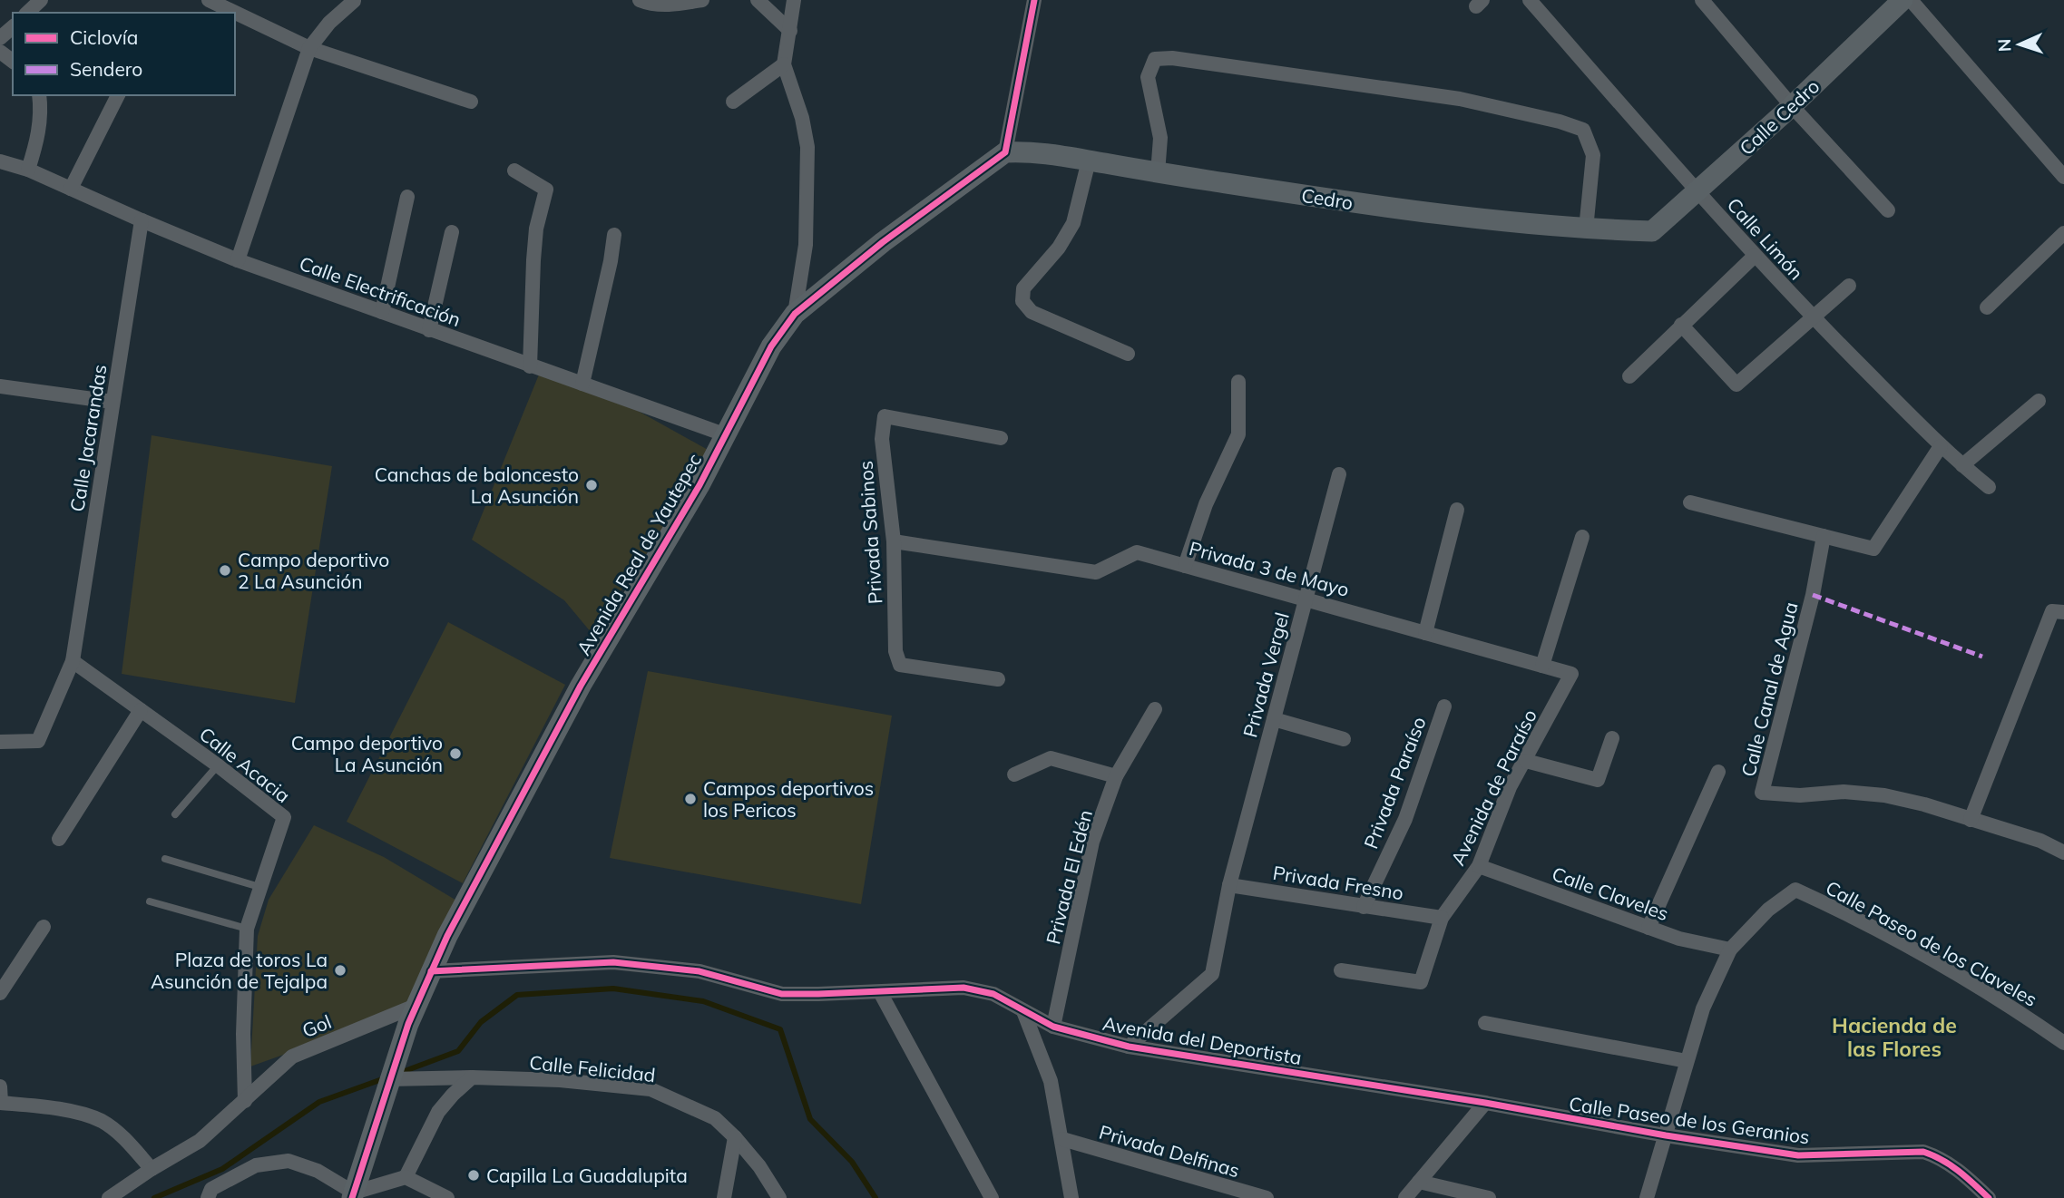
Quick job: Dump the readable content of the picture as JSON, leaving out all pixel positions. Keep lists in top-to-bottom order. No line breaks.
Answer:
{"streets":{"street":["Calle Cedro","Cedro","Calle Limón","Calle Electrificación","Calle Jacarandas","Privada Sabinos","Avenida Real de Yautepec","Privada 3 de Mayo","Privada Vergel","Calle Canal de Agua","Calle Acacia","Privada Paraíso","Avenida de Paraíso","Privada El Edén","Privada Fresno","Calle Claveles","Calle Paseo de los Claveles","Gol","Avenida del Deportista","Calle Felicidad","Calle Paseo de los Geranios","Privada Delfinas"]},"crossings":[["Calle Cedro","Cedro"],["Calle Cedro","Calle Limón"],["Cedro","Avenida Real de Yautepec"],["Calle Electrificación","Calle Jacarandas"],["Calle Electrificación","Avenida Real de Yautepec"],["Calle Jacarandas","Calle Acacia"],["Privada Sabinos","Privada 3 de Mayo"],["Avenida Real de Yautepec","Gol"],["Avenida Real de Yautepec","Avenida del Deportista"],["Avenida Real de Yautepec","Calle Felicidad"],["Privada 3 de Mayo","Privada Vergel"],["Privada 3 de Mayo","Avenida de Paraíso"],["Privada Vergel","Privada Fresno"],["Privada Vergel","Avenida del Deportista"],["Calle Acacia","Gol"],["Privada Paraíso","Privada Fresno"],["Avenida de Paraíso","Privada Fresno"],["Avenida de Paraíso","Calle Claveles"],["Privada El Edén","Avenida del Deportista"],["Calle Claveles","Calle Paseo de los Claveles"],["Calle Paseo de los Claveles","Calle Paseo de los Geranios"],["Avenida del Deportista","Calle Paseo de los Geranios"]],"districts":["Hacienda de las Flores"],"places":["Canchas de baloncesto La Asunción","Campo deportivo 2 La Asunción","Campo deportivo La Asunción","Campos deportivos los Pericos","Plaza de toros La Asunción de Tejalpa","Capilla La Guadalupita"],"legend":["Ciclovía","Sendero"],"north":"left"}
